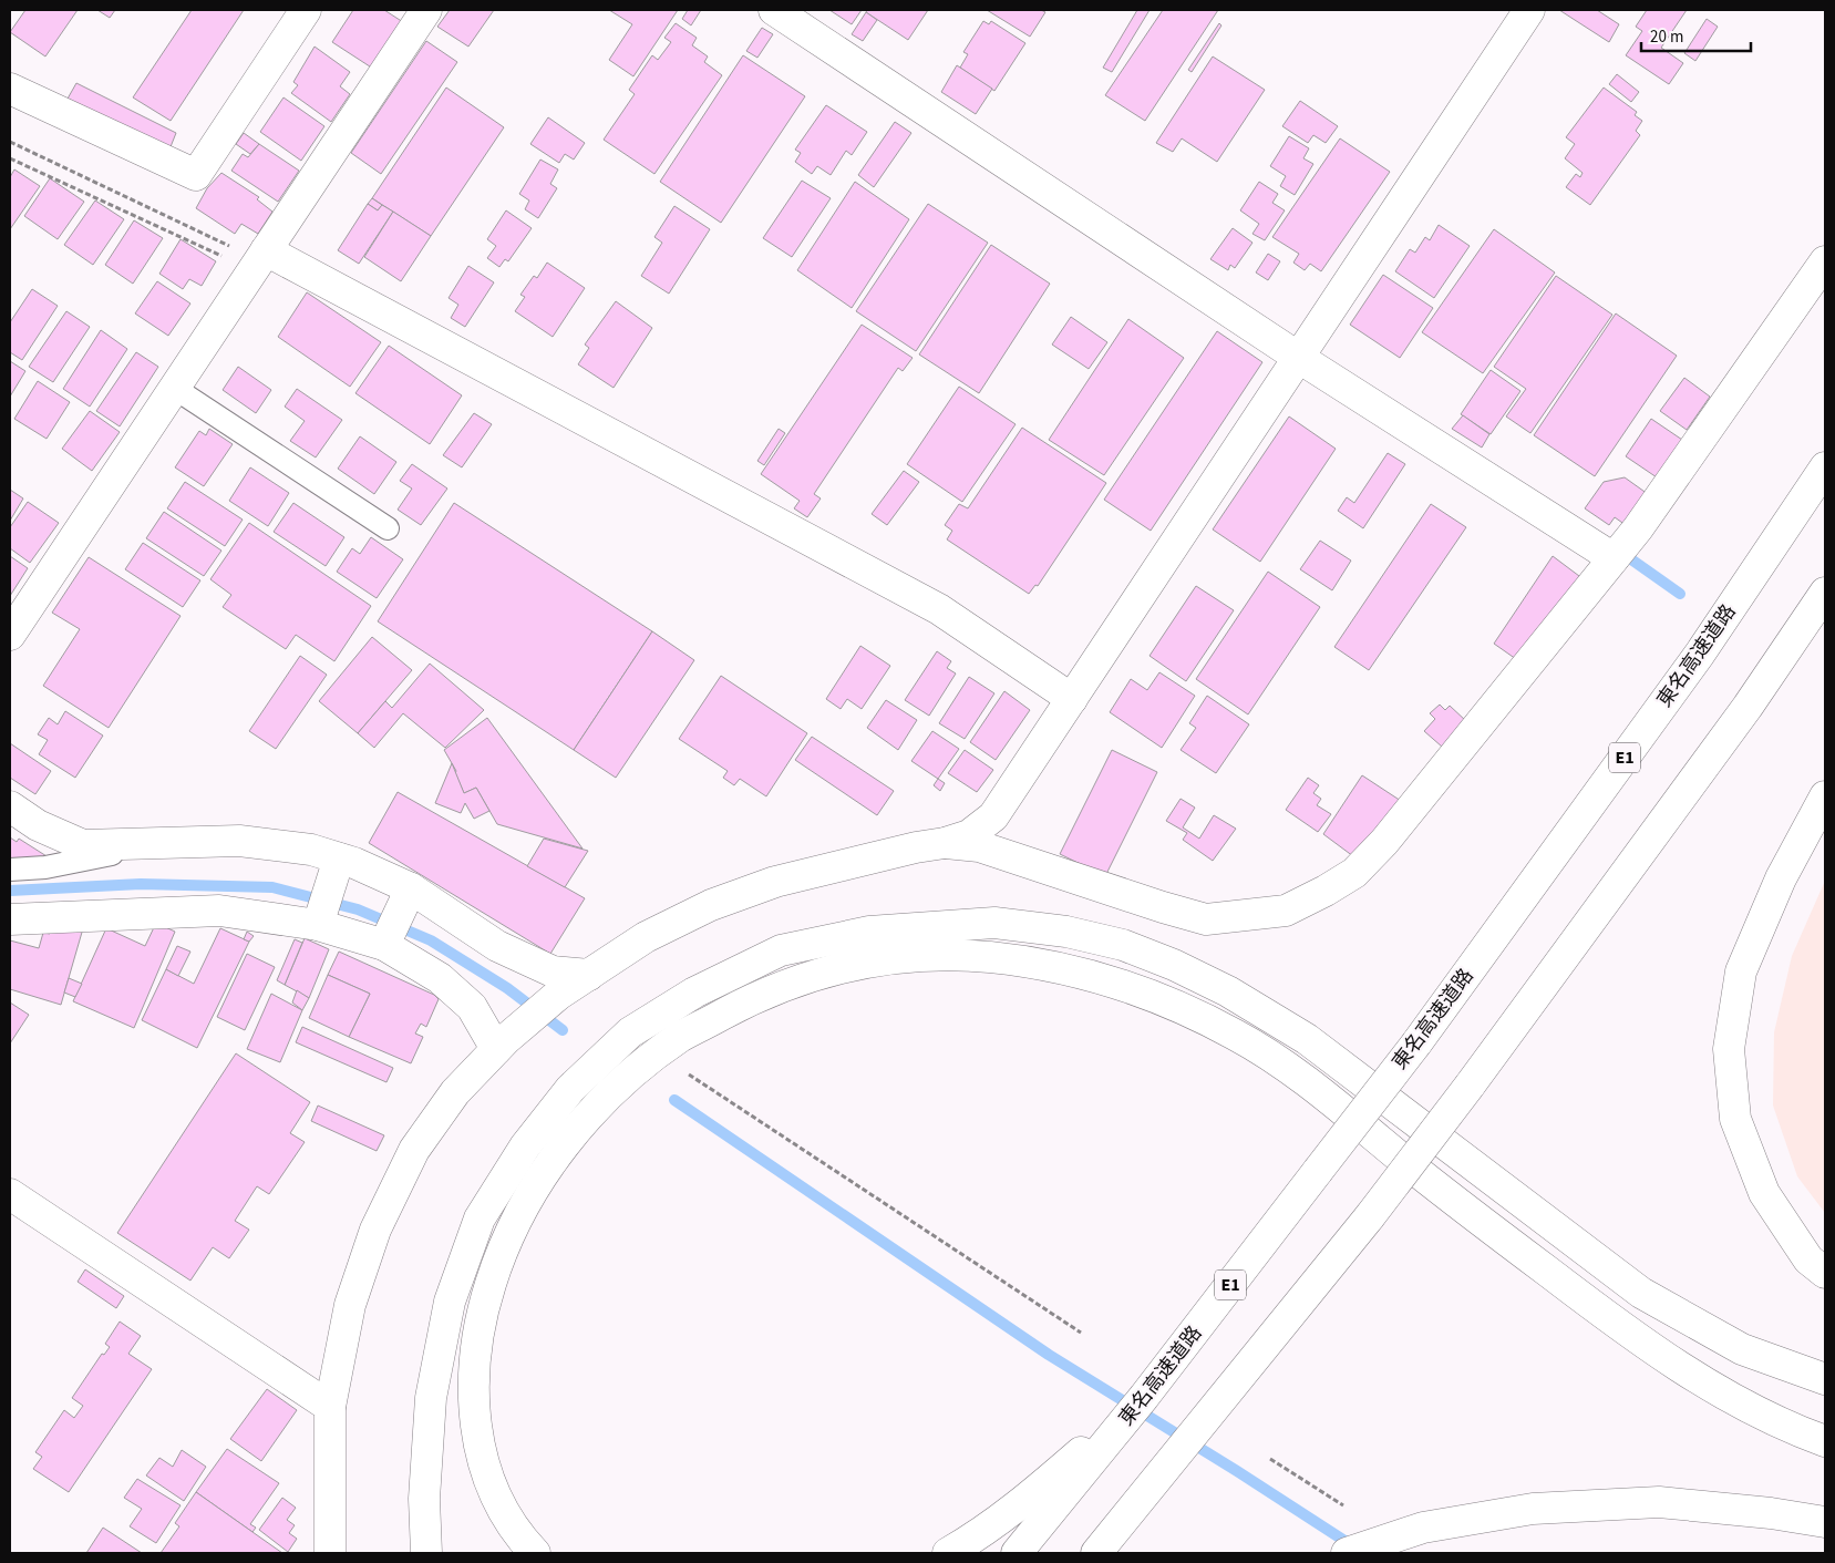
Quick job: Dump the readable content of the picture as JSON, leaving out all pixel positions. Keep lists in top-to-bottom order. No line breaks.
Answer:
{"streets":{"main road":["東名高速道路","E1"]},"scale_bar":"20 m"}
